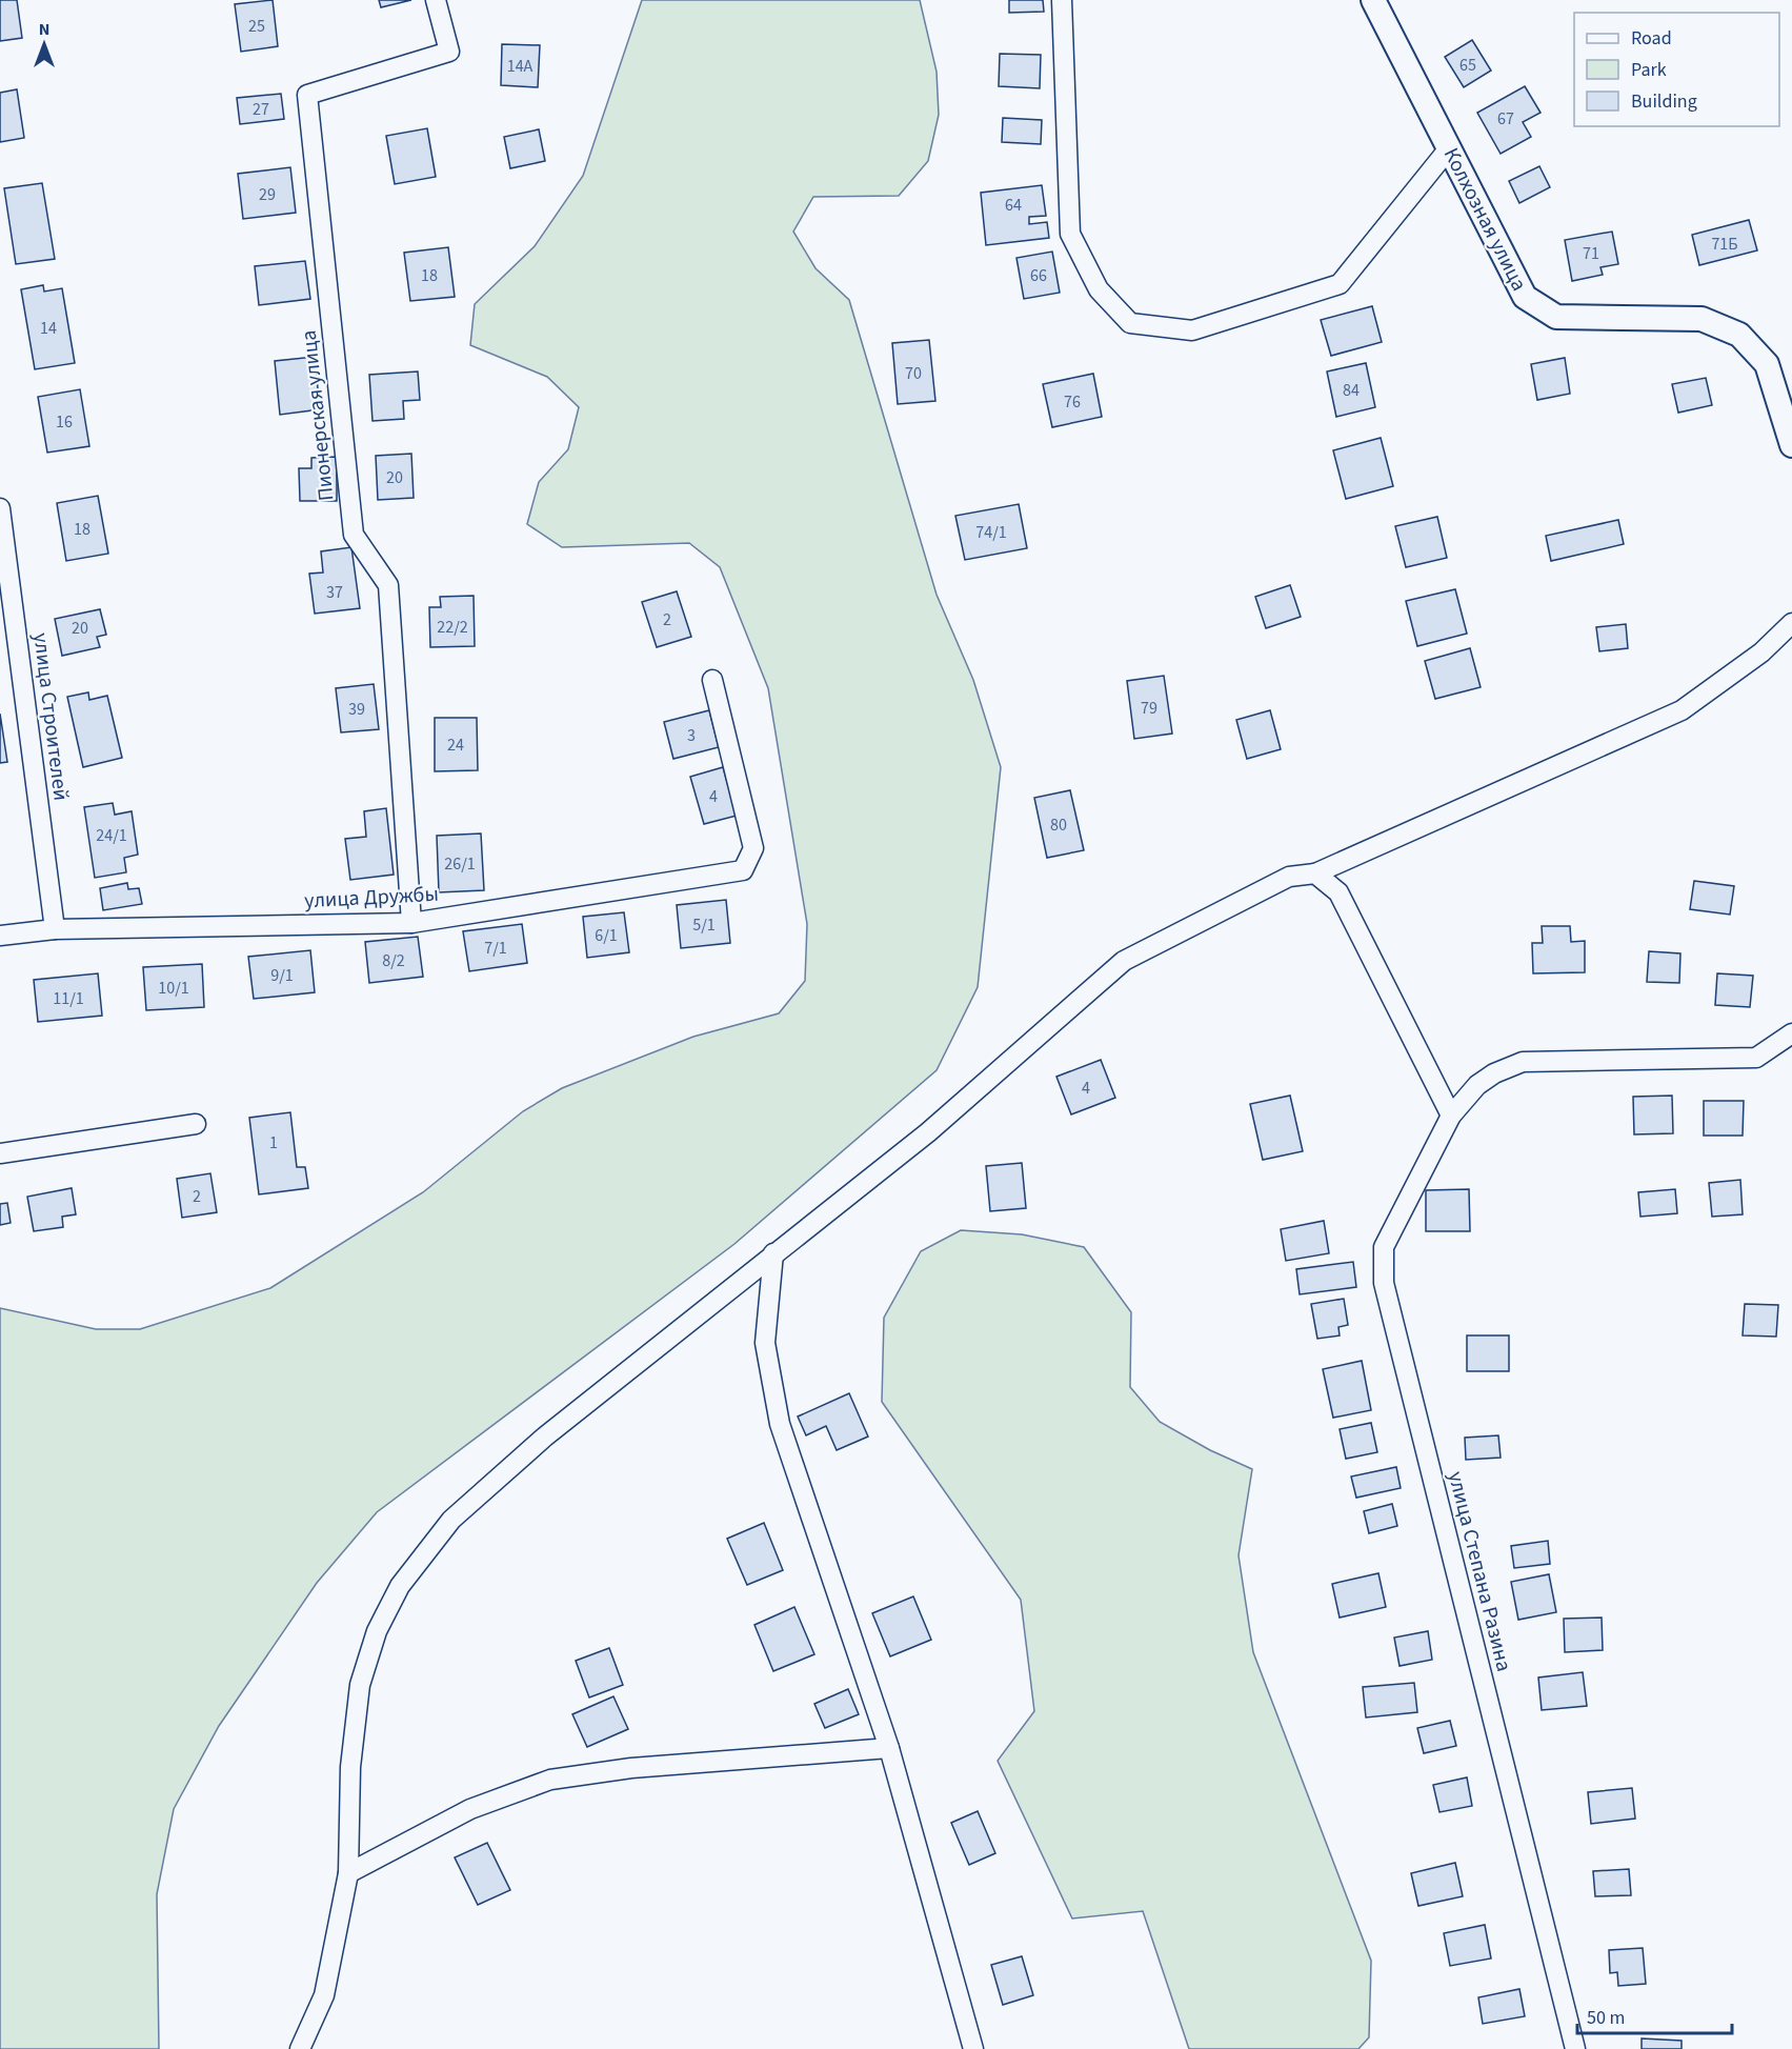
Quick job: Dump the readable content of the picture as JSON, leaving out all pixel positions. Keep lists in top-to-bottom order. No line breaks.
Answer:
{"streets":{"street":["Колхозная улица","Пионерская улица","улица Строителей","улица Дружбы","улица Степана Разина"]},"crossings":[["Пионерская улица","улица Дружбы"],["улица Строителей","улица Дружбы"]],"house_numbers":["25","65","14A","27","67","29","64","71Б","71","18","66","14","70","84","76","16","20","18","74/1","37","2","22/2","20","79","39","3","24","4","80","24/1","26/1","5/1","6/1","7/1","8/2","9/1","10/1","11/1","4","1","2"],"legend":["Road","Park","Building"],"scale_bar":"50 m","north":"top"}
